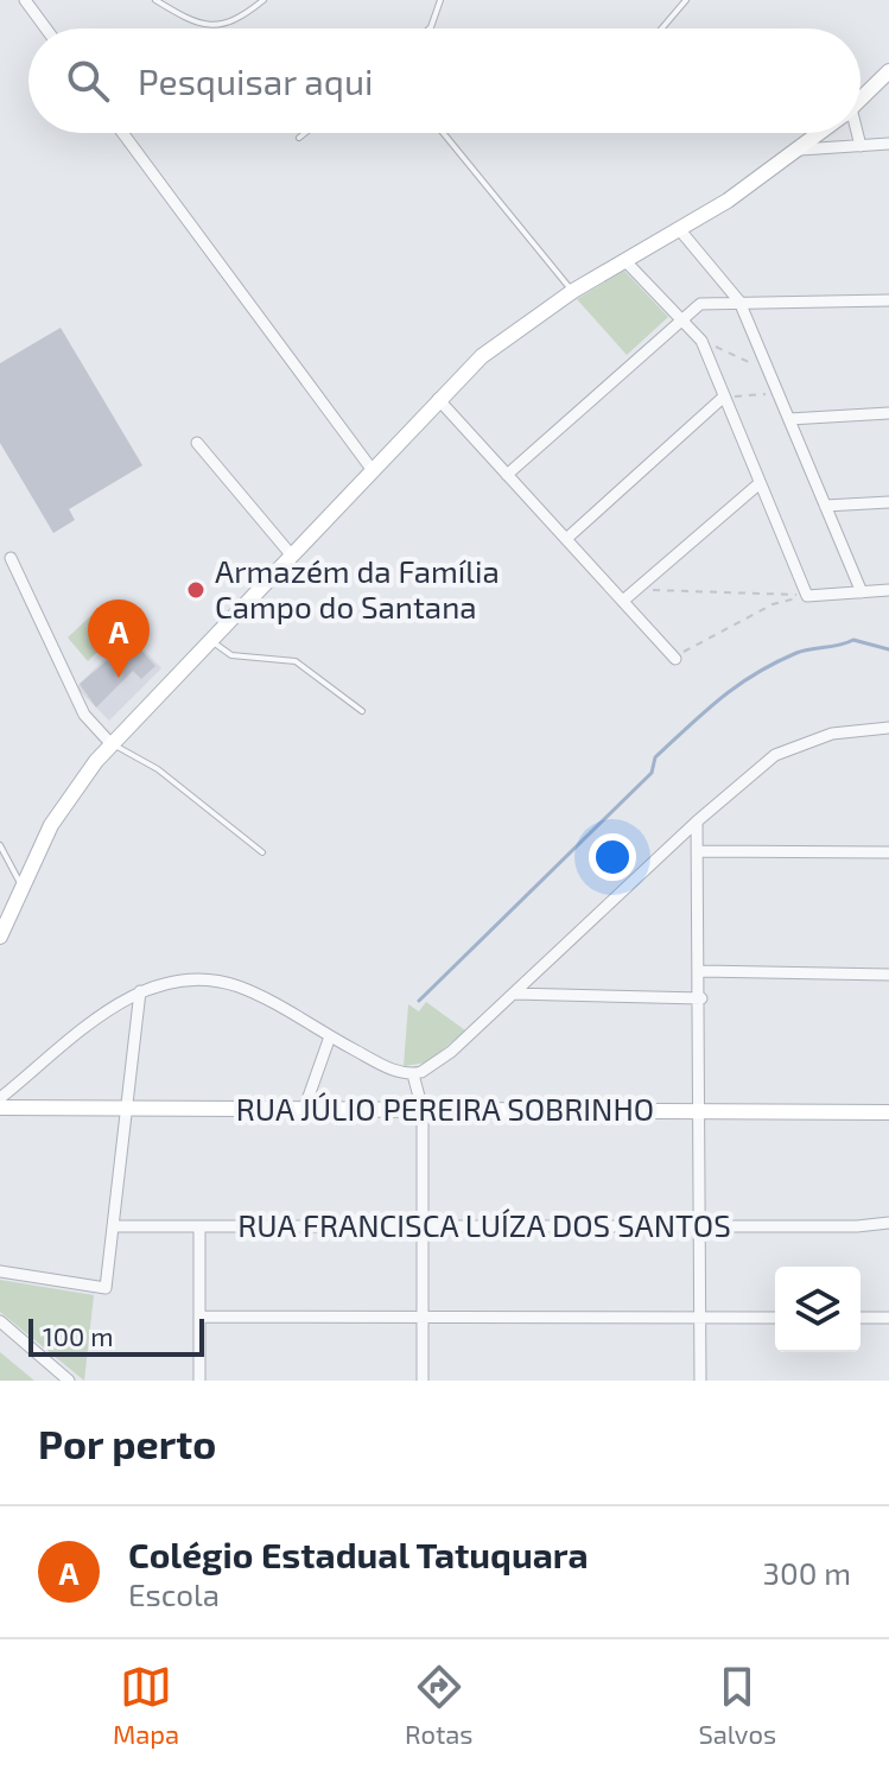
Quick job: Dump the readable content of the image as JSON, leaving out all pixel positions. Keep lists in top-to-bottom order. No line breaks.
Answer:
{"streets":{"main road":["RUA JÚLIO PEREIRA SOBRINHO"],"street":["RUA FRANCISCA LUÍZA DOS SANTOS"]},"places":["Armazém da Família Campo do Santana"],"scale_bar":"100 m","page":{"search":"Pesquisar aqui","pins":"A","scale":"100 m","heading":"Por perto","list":[{"mark":"A","name":"Colégio Estadual Tatuquara","note":"Escola","value":"300 m"}],"nav":["Mapa","Rotas","Salvos"]}}
